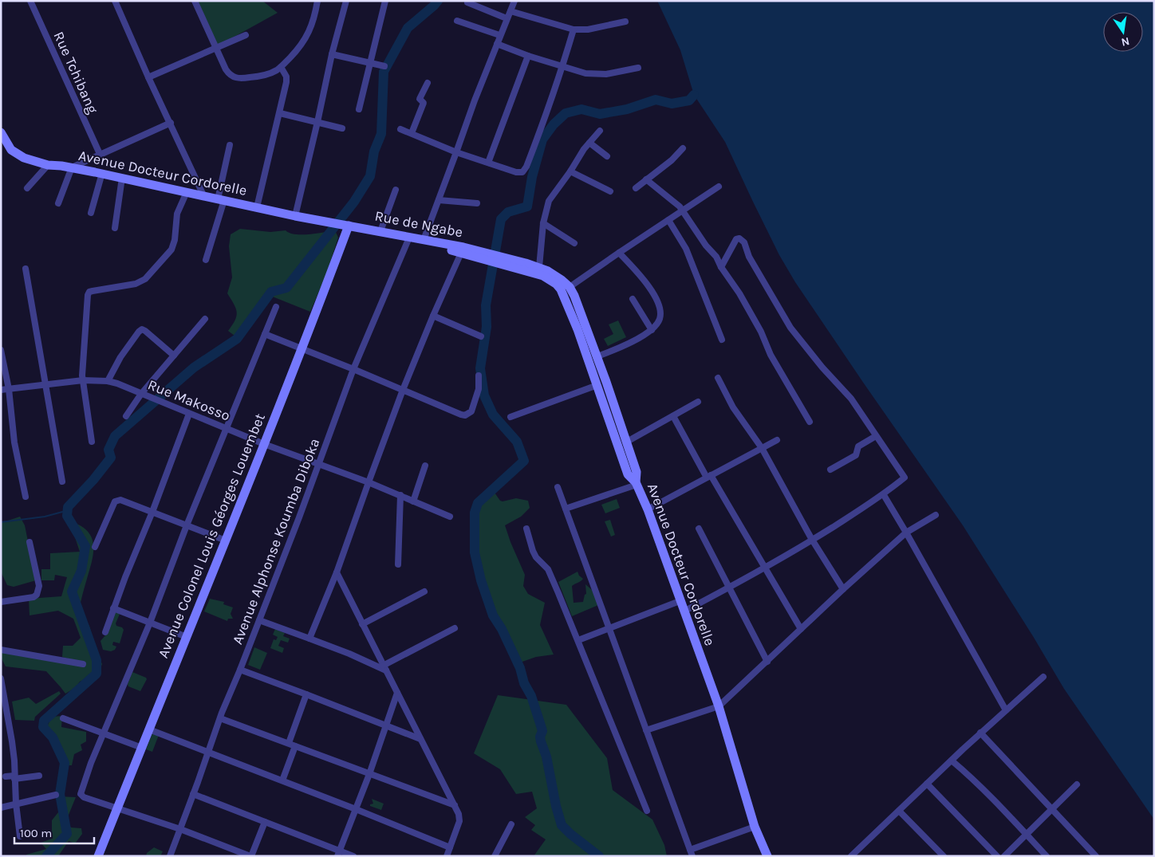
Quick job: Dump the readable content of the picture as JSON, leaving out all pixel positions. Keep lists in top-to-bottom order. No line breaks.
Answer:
{"streets":{"street":["Rue Tchibang","Avenue Docteur Cordorelle","Rue de Ngabe","Rue Makosso","Avenue Colonel Louis Géorges Louembet","Avenue Alphonse Koumba Diboka"]},"crossings":[["Avenue Docteur Cordorelle","Rue de Ngabe"],["Rue de Ngabe","Avenue Colonel Louis Géorges Louembet"],["Rue de Ngabe","Avenue Alphonse Koumba Diboka"],["Rue Makosso","Avenue Colonel Louis Géorges Louembet"],["Rue Makosso","Avenue Alphonse Koumba Diboka"]],"scale_bar":"100 m","north":"bottom"}
